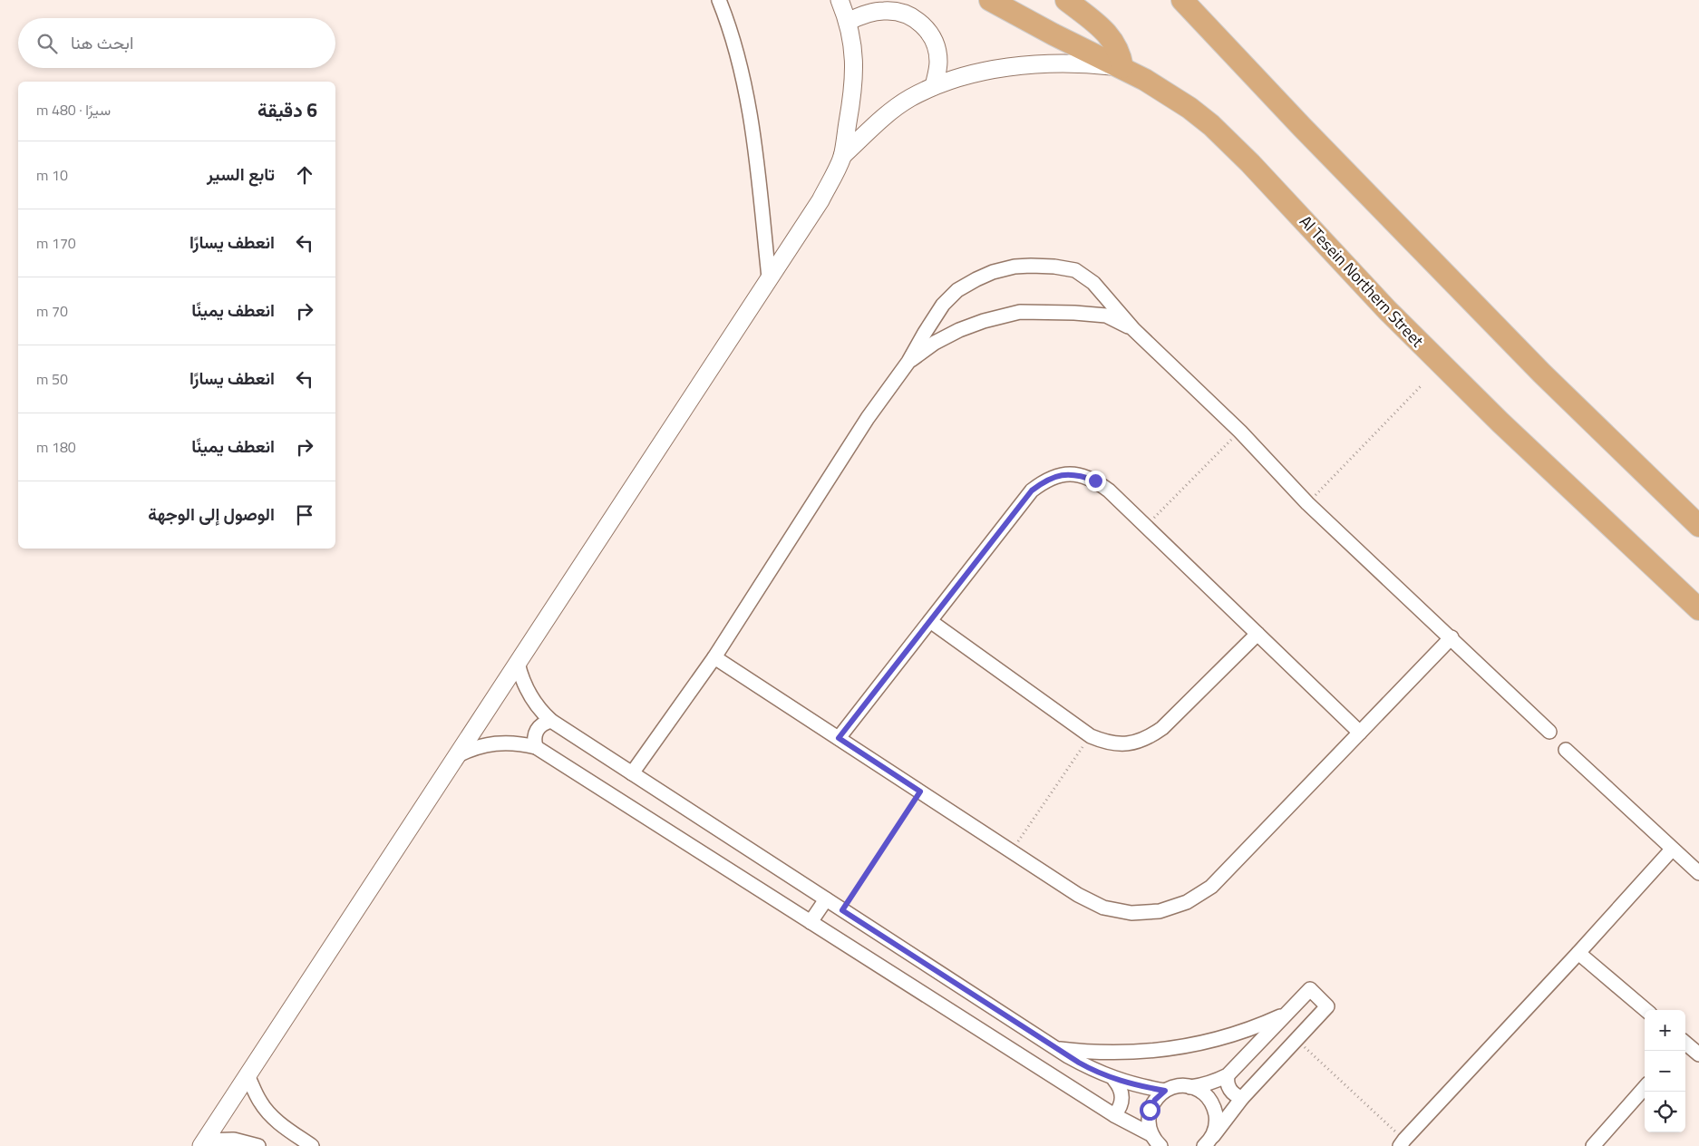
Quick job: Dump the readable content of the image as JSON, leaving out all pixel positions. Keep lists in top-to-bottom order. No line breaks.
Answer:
{"streets":{"main road":["Al Tesein Northern Street"]},"page":{"search":"ابحث هنا","heading":["6 دقيقة","سيرًا · 480 m"],"list":[["تابع السير","10 m"],["انعطف يسارًا","170 m"],["انعطف يمينًا","70 m"],["انعطف يسارًا","50 m"],["انعطف يمينًا","180 m"],"الوصول إلى الوجهة"],"map_buttons":["+","−"]}}
